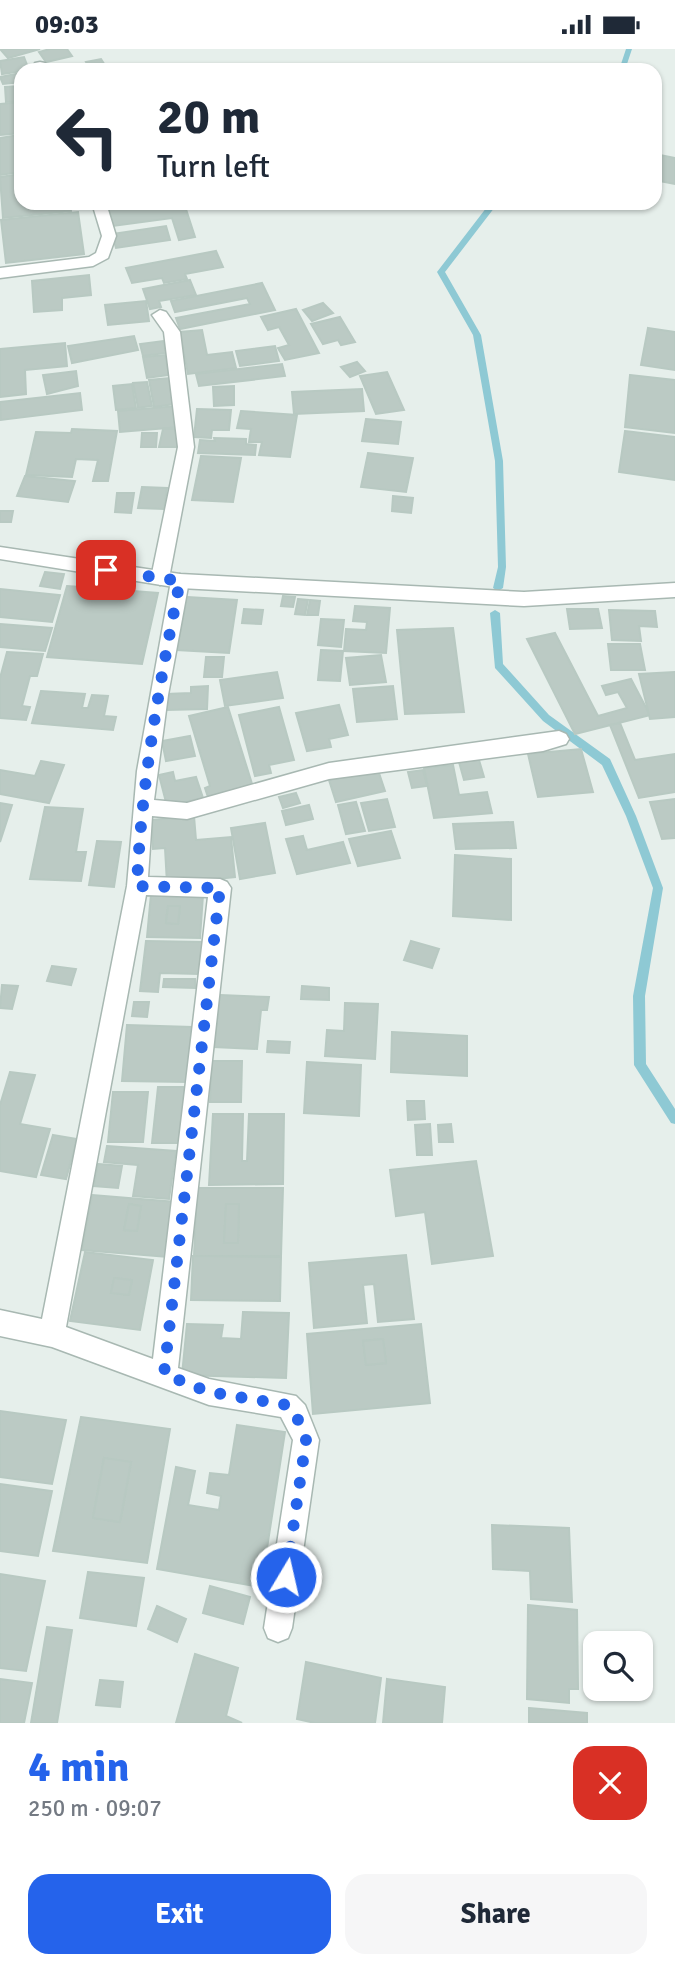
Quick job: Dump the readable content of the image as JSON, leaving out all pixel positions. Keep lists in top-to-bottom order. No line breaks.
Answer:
{"page":{"status":"09:03","turn":["20 m","Turn left"],"heading":["4 min","250 m · 09:07"],"buttons":["Exit","Share"]}}
